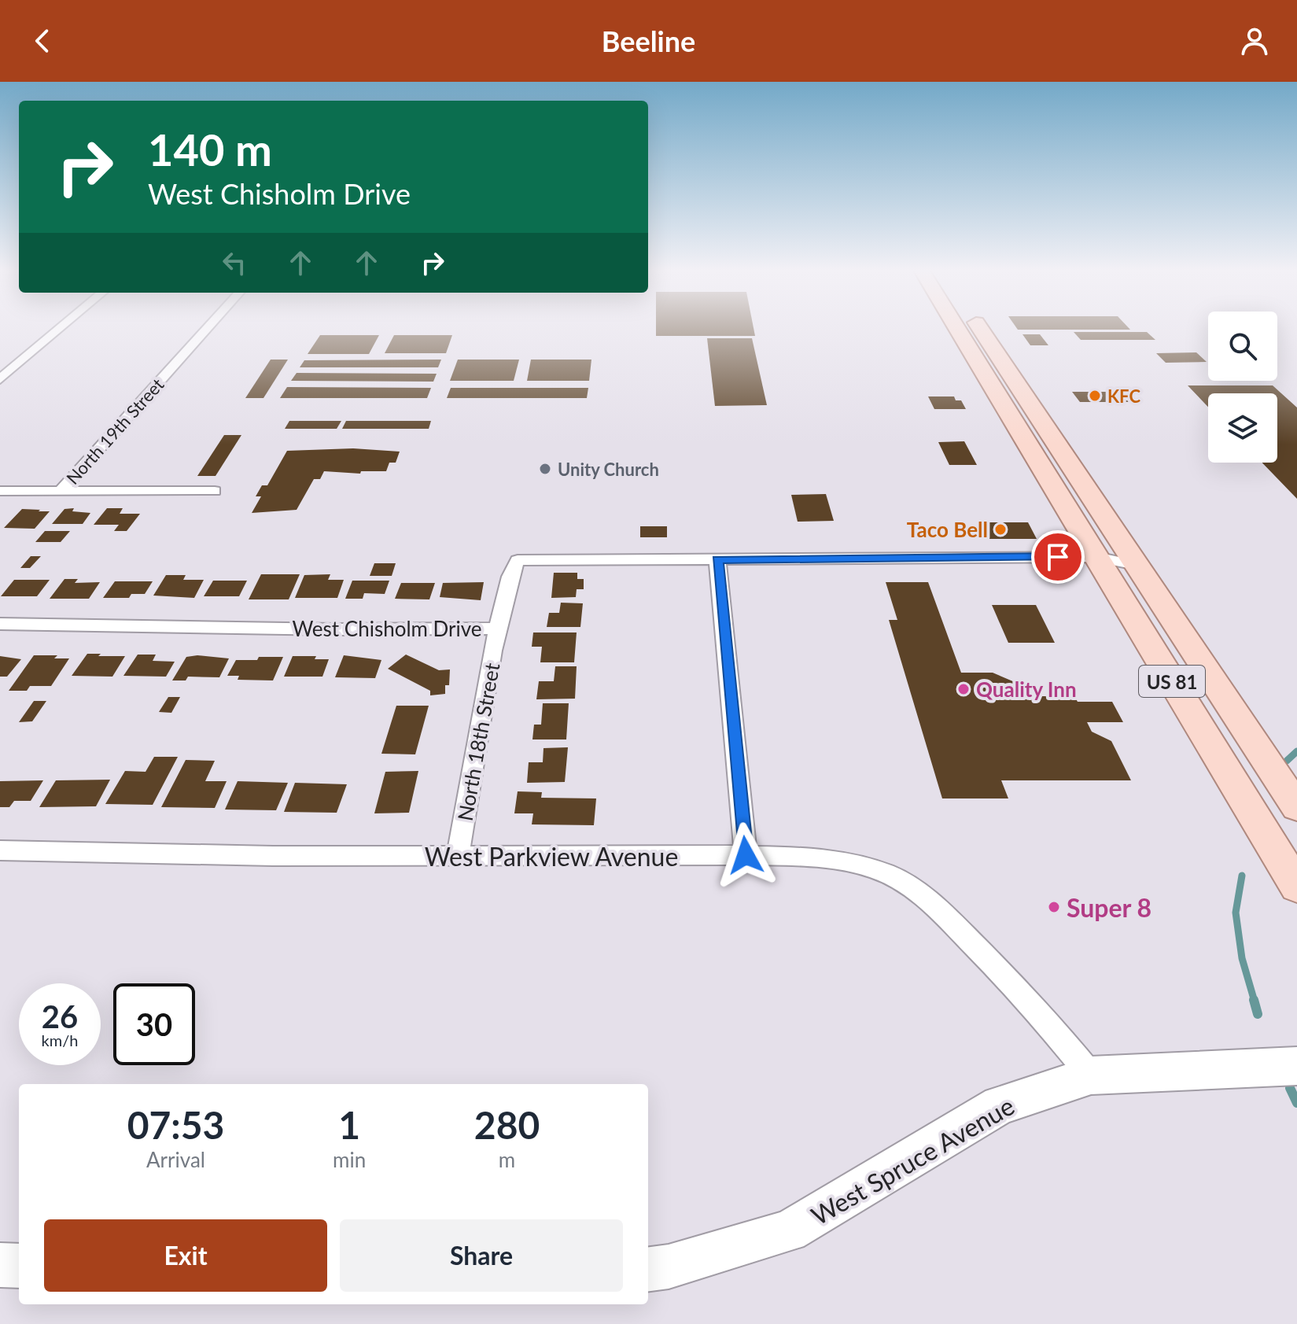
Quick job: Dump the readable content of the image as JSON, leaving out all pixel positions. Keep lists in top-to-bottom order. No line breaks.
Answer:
{"streets":{"main road":["US 81"],"street":["North 19th Street","West Chisholm Drive","North 18th Street","West Parkview Avenue","West Spruce Avenue"]},"crossings":[["West Chisholm Drive","US 81"],["West Chisholm Drive","North 18th Street"],["North 18th Street","West Parkview Avenue"],["West Parkview Avenue","West Spruce Avenue"]],"places":["KFC","Unity Church","Taco Bell","Quality Inn","Super 8"],"page":{"header":"Beeline","turn":["140 m","West Chisholm Drive"],"speed":"26 km/h","limit":"30","eta":["07:53","Arrival","1","min","280","m"],"buttons":["Exit","Share"]}}
